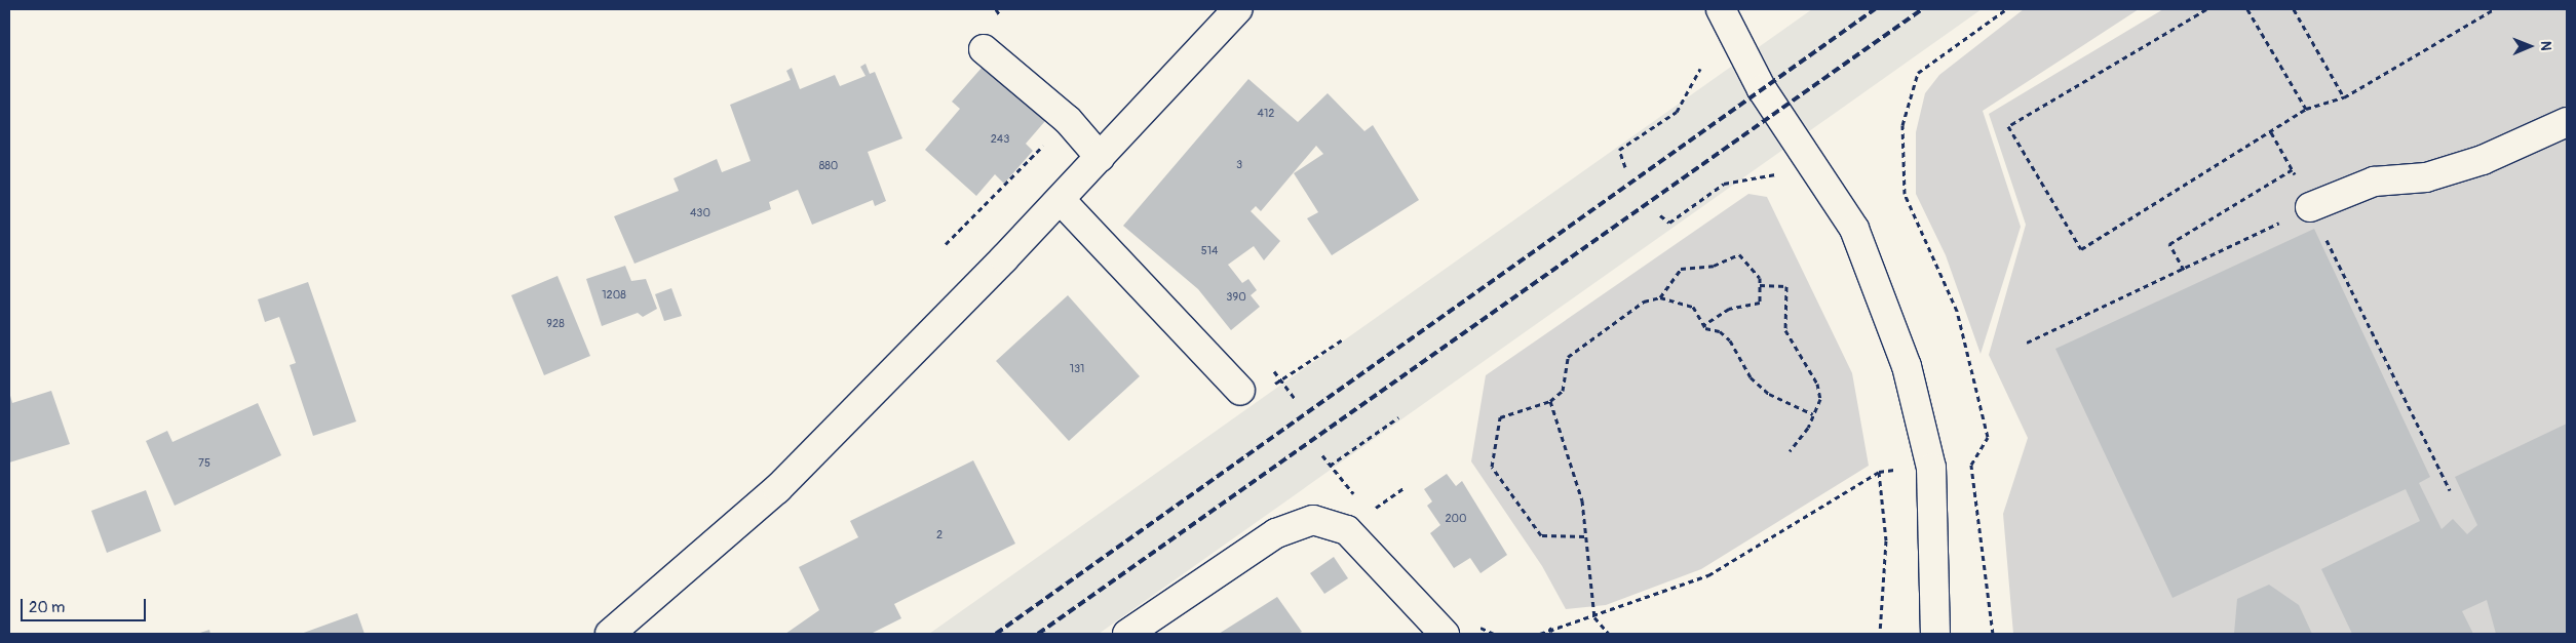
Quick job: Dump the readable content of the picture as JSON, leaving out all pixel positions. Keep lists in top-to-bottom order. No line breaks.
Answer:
{"house_numbers":["412","243","3","880","430","514","1208","390","928","131","75","200","2"],"scale_bar":"20 m","north":"right"}
